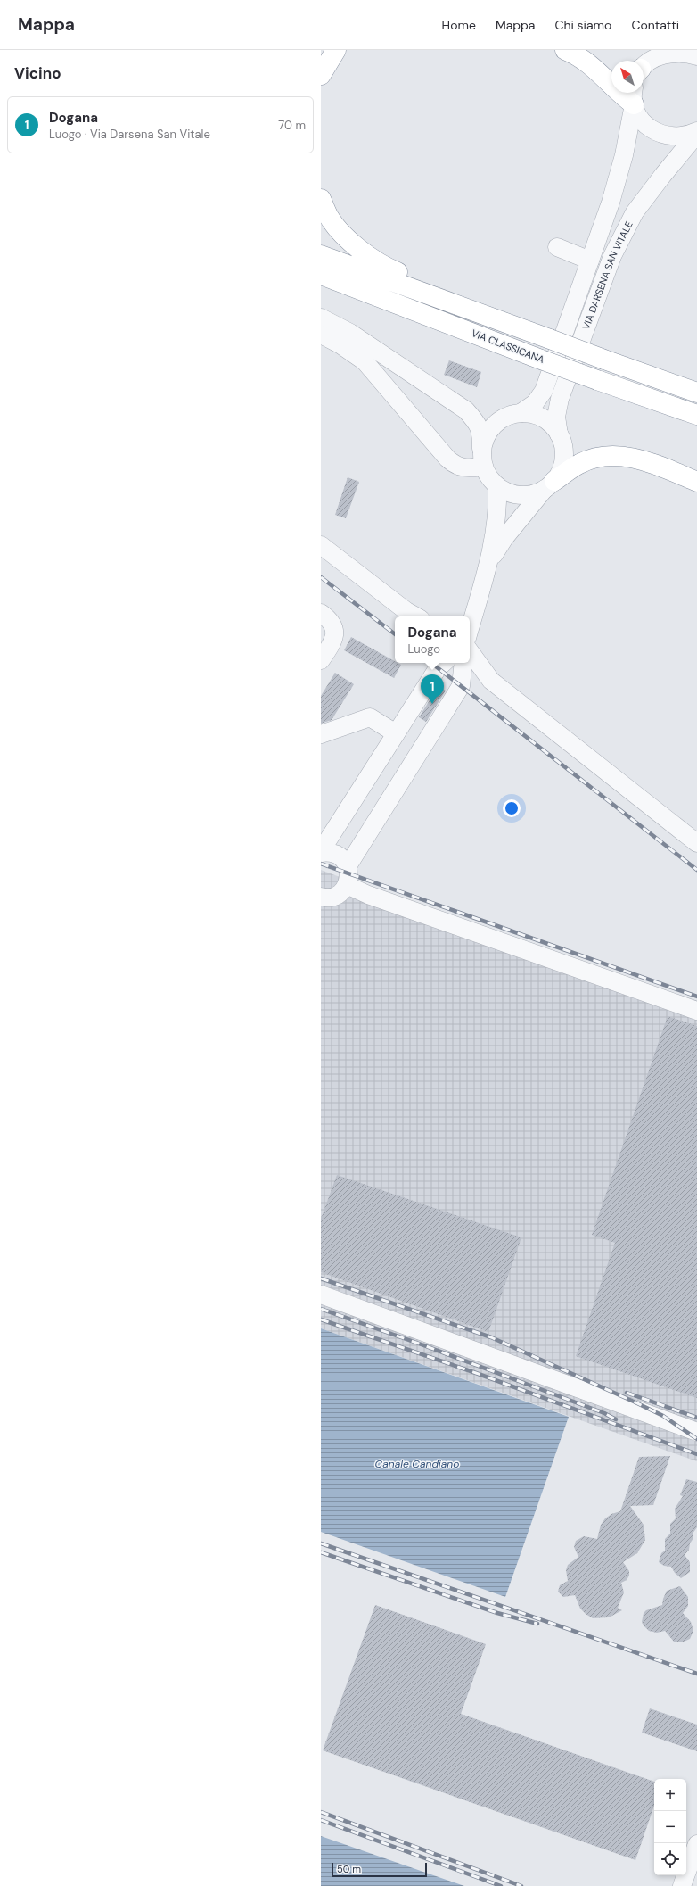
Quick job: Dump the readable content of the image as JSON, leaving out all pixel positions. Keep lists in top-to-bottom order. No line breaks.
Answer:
{"streets":{"highway":["VIA CLASSICANA"],"street":["VIA DARSENA SAN VITALE"]},"water":["Canale Candiano"],"scale_bar":"50 m","north":"top left","page":{"header":"Mappa","nav":["Home","Mappa","Chi siamo","Contatti"],"heading":"Vicino","list":[{"mark":"1","name":"Dogana","note":"Luogo · Via Darsena San Vitale","value":"70 m"}],"popup":["Dogana","Luogo"],"pins":"1","map_buttons":["+","−"],"scale":"50 m"}}
